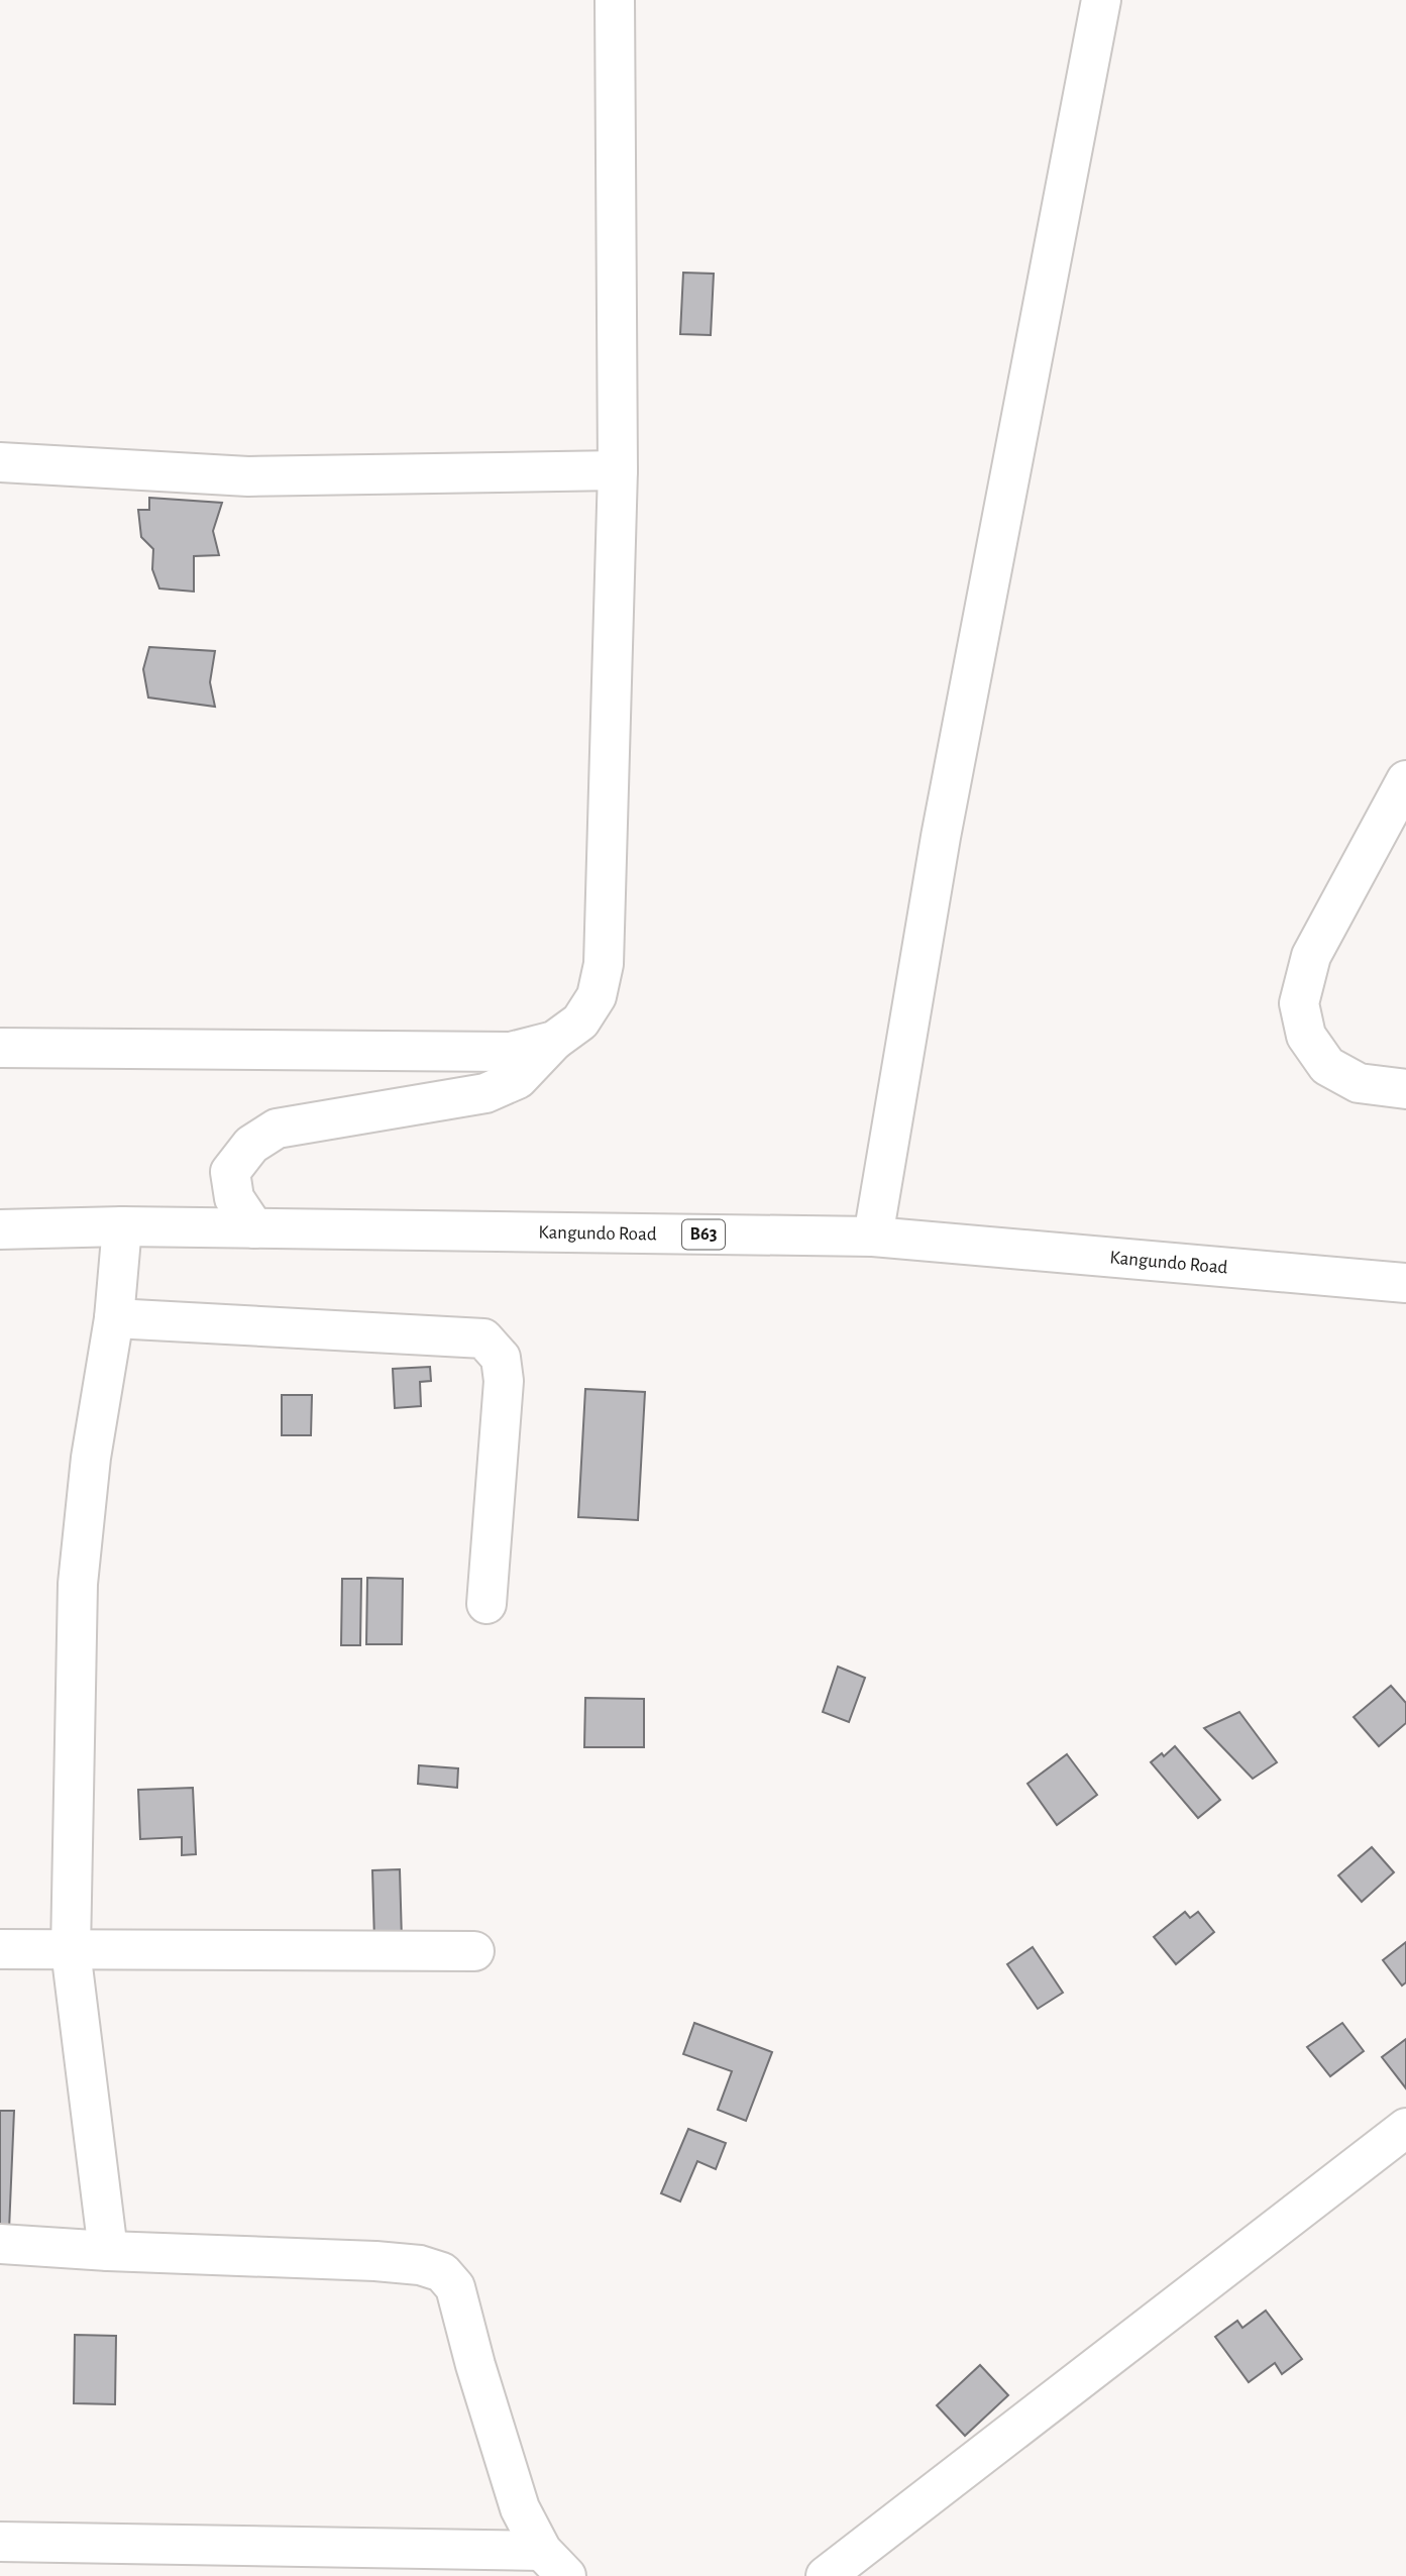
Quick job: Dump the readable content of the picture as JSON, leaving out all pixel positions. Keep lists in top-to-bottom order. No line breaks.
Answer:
{"streets":{"main road":["Kangundo Road","B63"]}}
